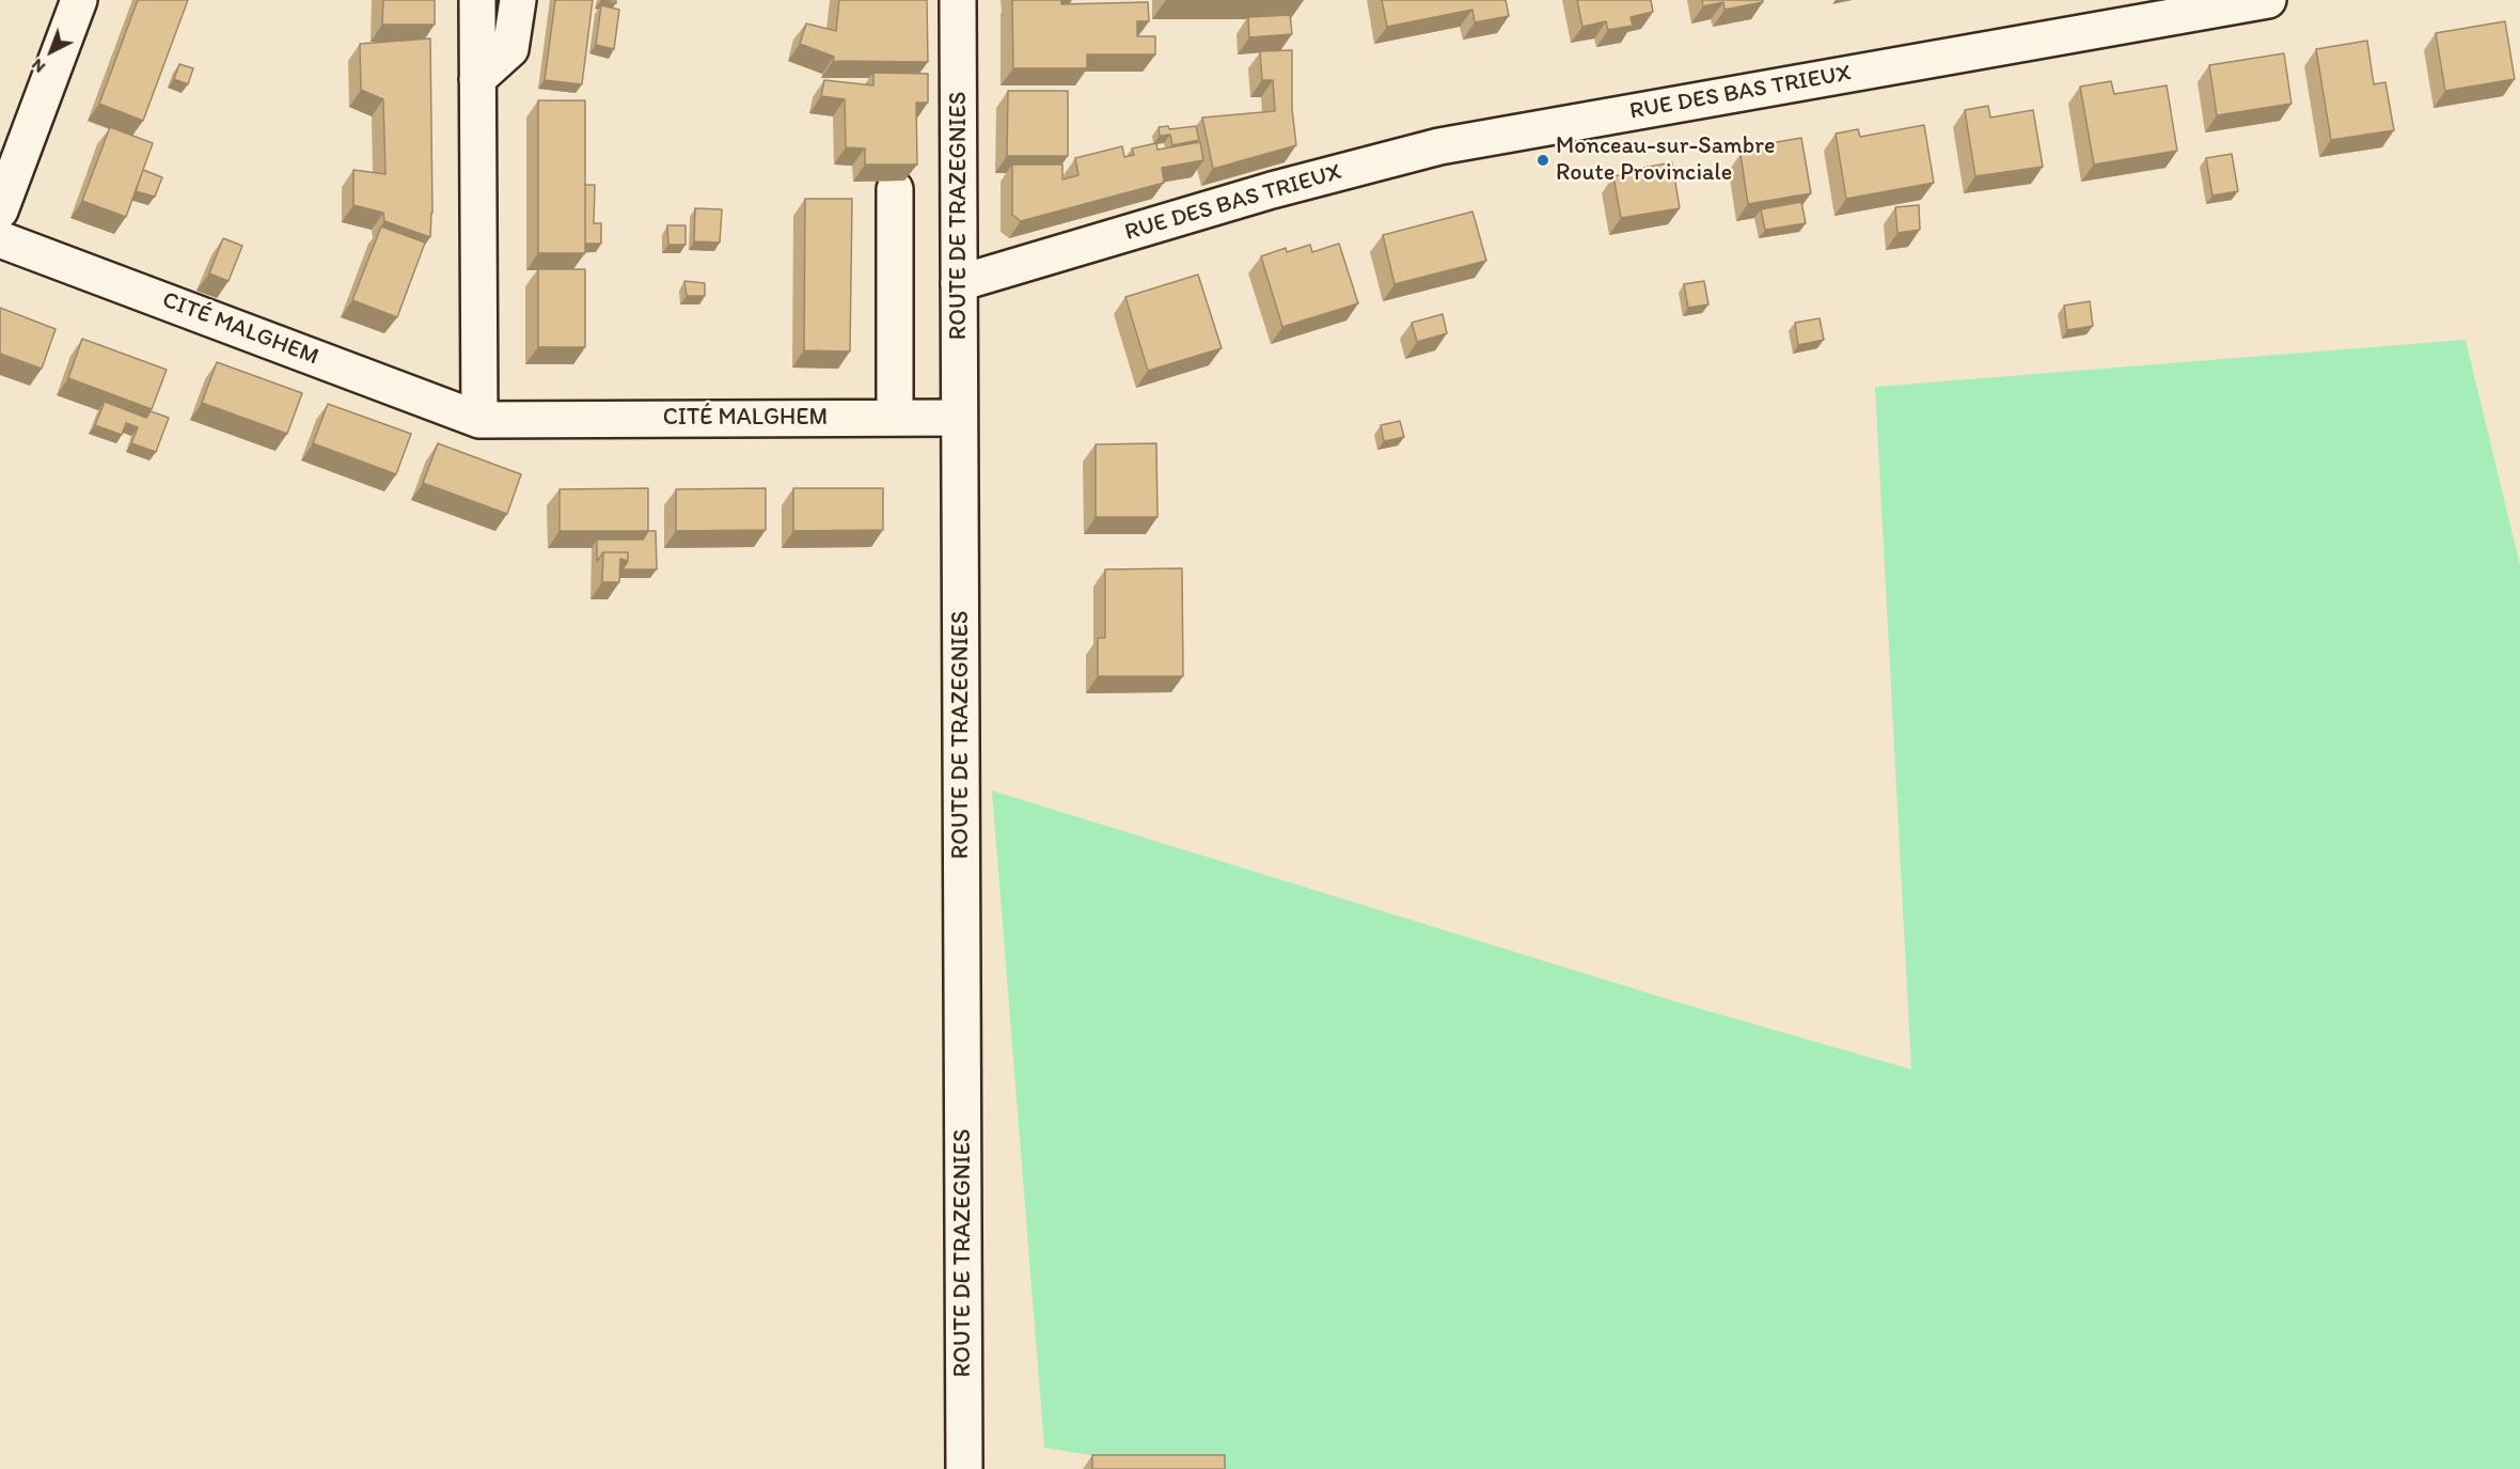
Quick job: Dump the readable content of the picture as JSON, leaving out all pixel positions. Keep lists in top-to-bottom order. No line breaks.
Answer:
{"streets":{"street":["RUE DES BAS TRIEUX","ROUTE DE TRAZEGNIES","CITÉ MALGHEM"]},"crossings":[["RUE DES BAS TRIEUX","ROUTE DE TRAZEGNIES"],["ROUTE DE TRAZEGNIES","CITÉ MALGHEM"]],"places":["Monceau-sur-Sambre Route Provinciale"],"north":"bottom left"}
